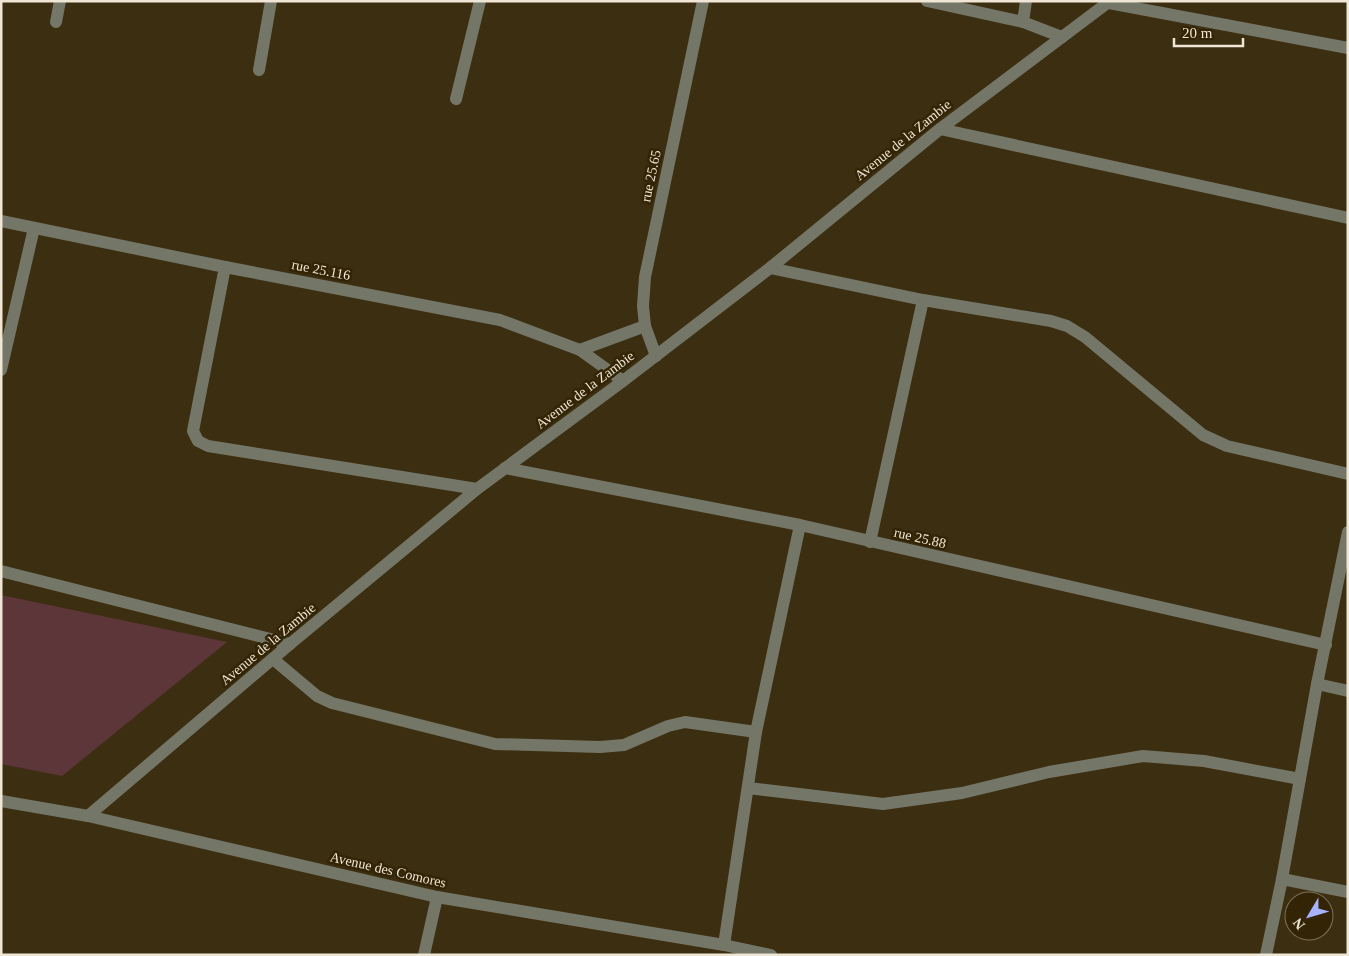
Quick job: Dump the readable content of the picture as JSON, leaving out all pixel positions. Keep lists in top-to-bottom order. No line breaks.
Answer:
{"streets":{"street":["Avenue de la Zambie","rue 25.65","rue 25.116","rue 25.88","Avenue des Comores"]},"crossings":[["Avenue de la Zambie","rue 25.65"],["Avenue de la Zambie","rue 25.116"],["Avenue de la Zambie","rue 25.88"],["Avenue de la Zambie","Avenue des Comores"]],"scale_bar":"20 m","north":"bottom left"}
